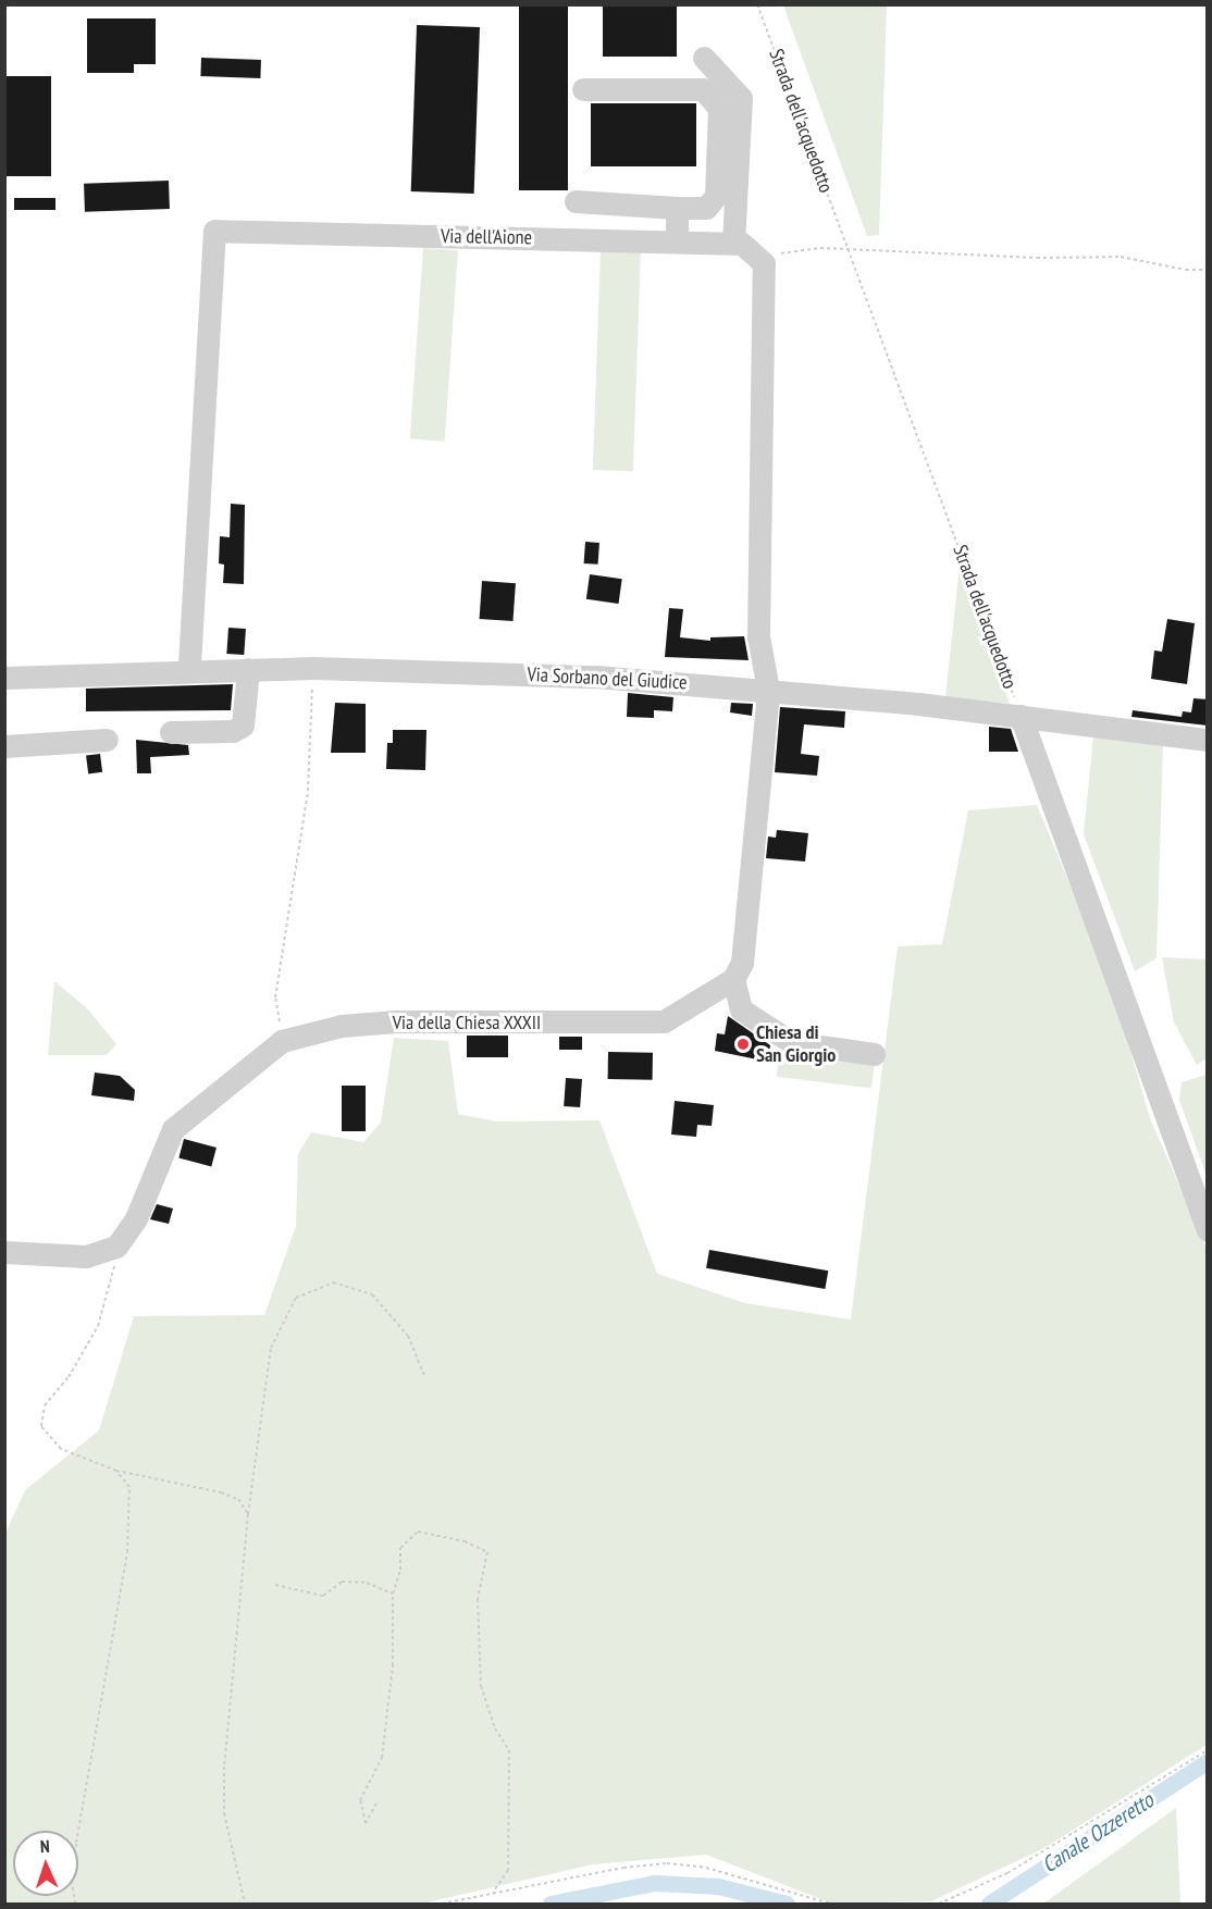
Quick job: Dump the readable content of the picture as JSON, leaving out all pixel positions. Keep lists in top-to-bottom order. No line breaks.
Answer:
{"streets":{"street":["Via dell'Aione","Via Sorbano del Giudice","Via della Chiesa XXXII"],"path":["Strada dell'acquedotto"]},"crossings":[["Strada dell'acquedotto","Via Sorbano del Giudice"],["Via dell'Aione","Via Sorbano del Giudice"]],"water":["Canale Ozzeretto"],"places":["Chiesa di San Giorgio"],"north":"top"}
